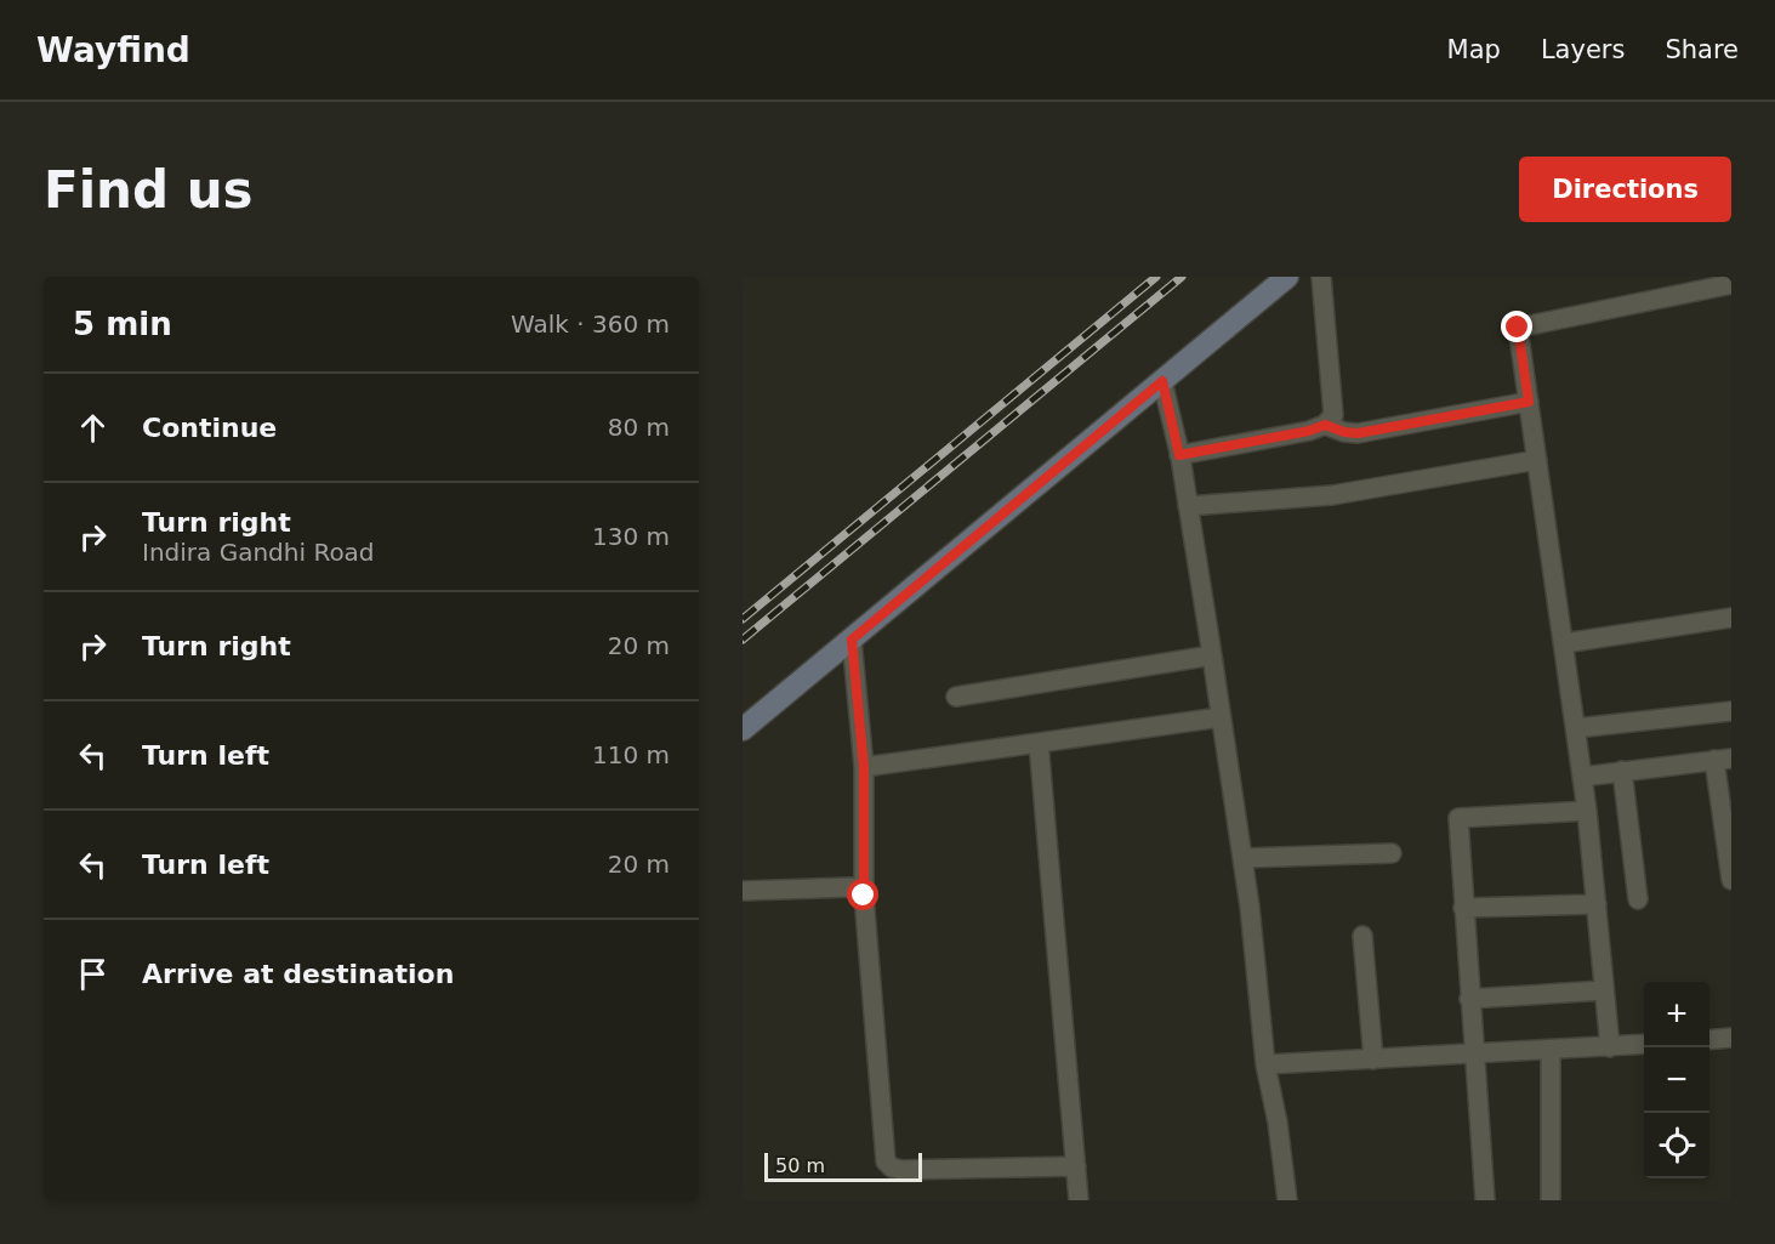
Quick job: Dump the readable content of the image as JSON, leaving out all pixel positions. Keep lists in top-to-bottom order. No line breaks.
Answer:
{"scale_bar":"50 m","page":{"header":"Wayfind","nav":["Map","Layers","Share"],"buttons":"Directions","title":"Find us","heading":["5 min","Walk · 360 m"],"list":[["Continue","80 m"],["Turn right","Indira Gandhi Road","130 m"],["Turn right","20 m"],["Turn left","110 m"],["Turn left","20 m"],"Arrive at destination"],"map_buttons":["+","−"],"scale":"50 m"}}
